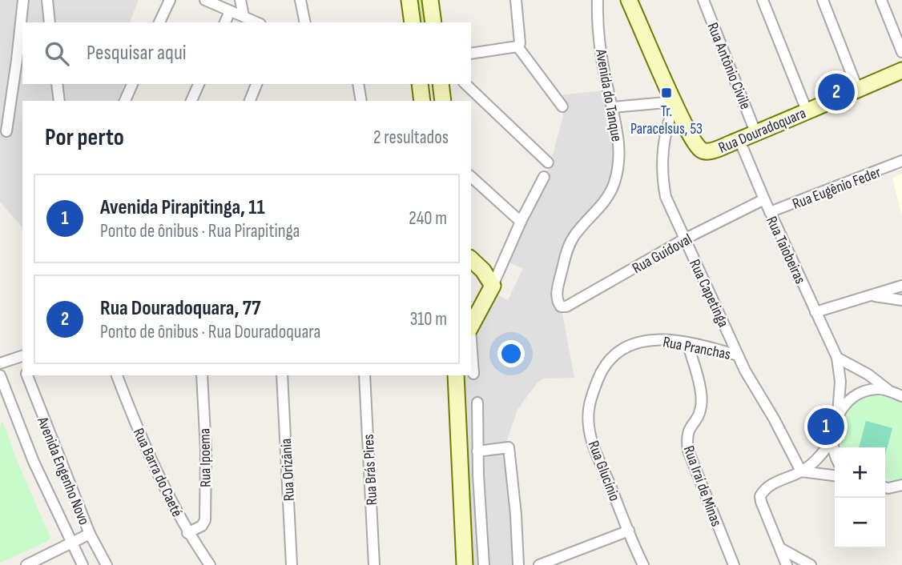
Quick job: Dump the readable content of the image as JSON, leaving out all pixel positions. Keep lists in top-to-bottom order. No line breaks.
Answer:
{"streets":{"main road":["Rua Douradoquara"],"street":["Rua Antônio Civile","Avenida do Tanque","Rua Eugênio Feder","Rua Taiobeiras","Rua Guidoval","Rua Capetinga","Rua Pranchas","Rua Ipoema","Rua Orizânia","Rua Brás Pires","Avenida Engenho Novo","Rua Glucínio","Rua Barra do Caeté","Rua Iraí de Minas"]},"crossings":[["Rua Antônio Civile","Rua Douradoquara"],["Avenida do Tanque","Rua Guidoval"],["Rua Douradoquara","Rua Taiobeiras"],["Rua Douradoquara","Rua Capetinga"],["Rua Eugênio Feder","Rua Taiobeiras"],["Rua Taiobeiras","Rua Guidoval"],["Rua Guidoval","Rua Capetinga"],["Rua Capetinga","Rua Pranchas"],["Rua Pranchas","Rua Glucínio"],["Rua Pranchas","Rua Iraí de Minas"],["Rua Ipoema","Rua Barra do Caeté"]],"places":{"transit":["Tr. Paracelsus, 53"]},"page":{"search":"Pesquisar aqui","pins":["2","1"],"heading":["Por perto","2 resultados"],"list":[{"mark":"1","name":"Avenida Pirapitinga, 11","note":"Ponto de ônibus · Rua Pirapitinga","value":"240 m"},{"mark":"2","name":"Rua Douradoquara, 77","note":"Ponto de ônibus · Rua Douradoquara","value":"310 m"}],"map_buttons":["+","−"]}}
